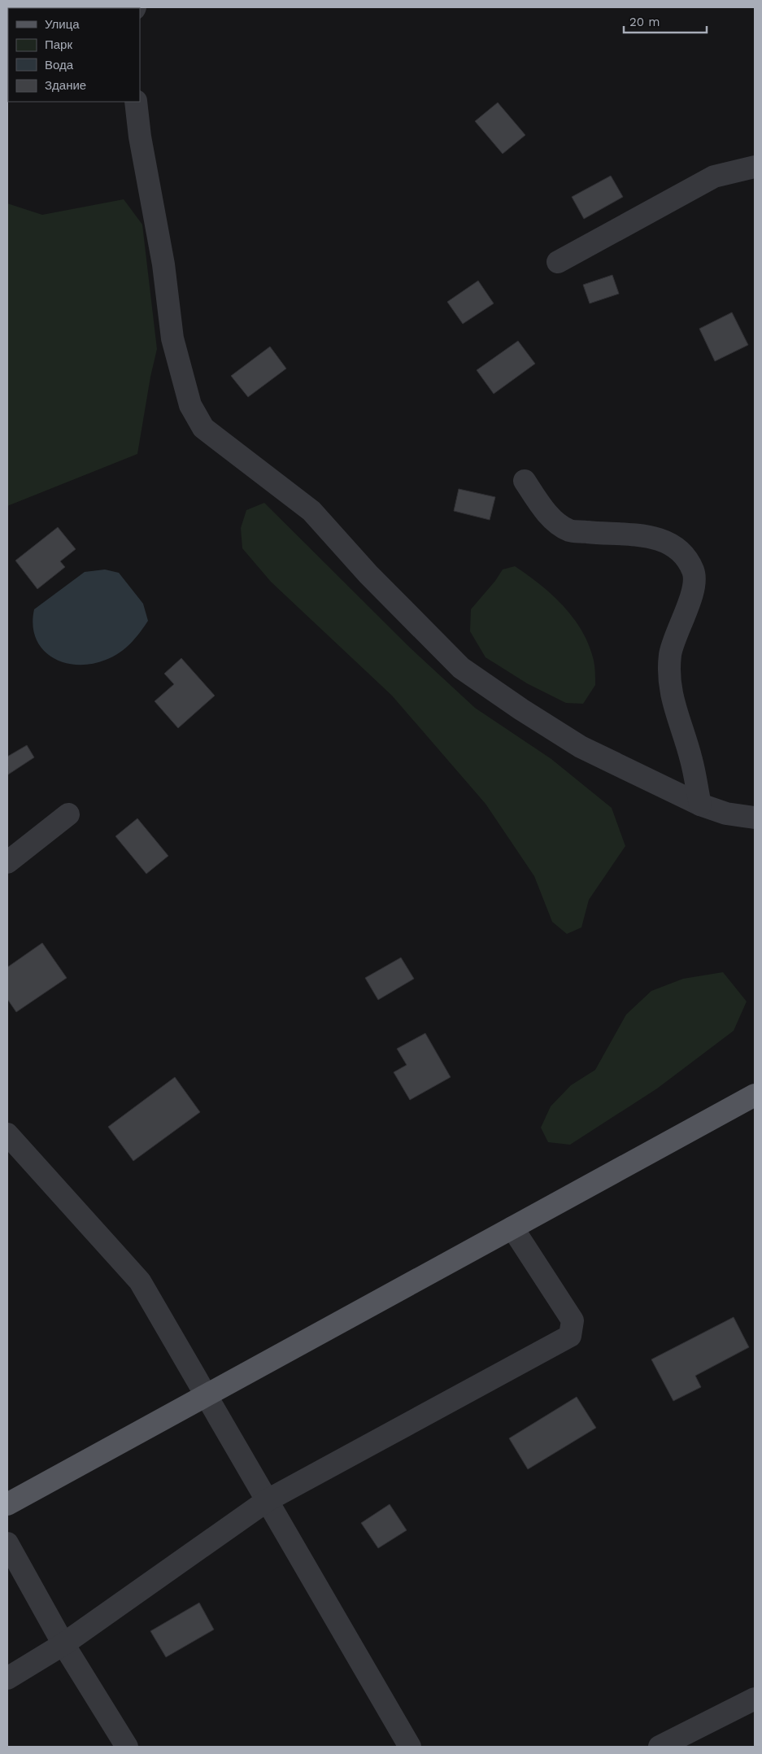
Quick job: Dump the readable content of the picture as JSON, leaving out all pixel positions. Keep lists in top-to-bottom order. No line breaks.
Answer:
{"legend":["Улица","Парк","Вода","Здание"],"scale_bar":"20 m"}
